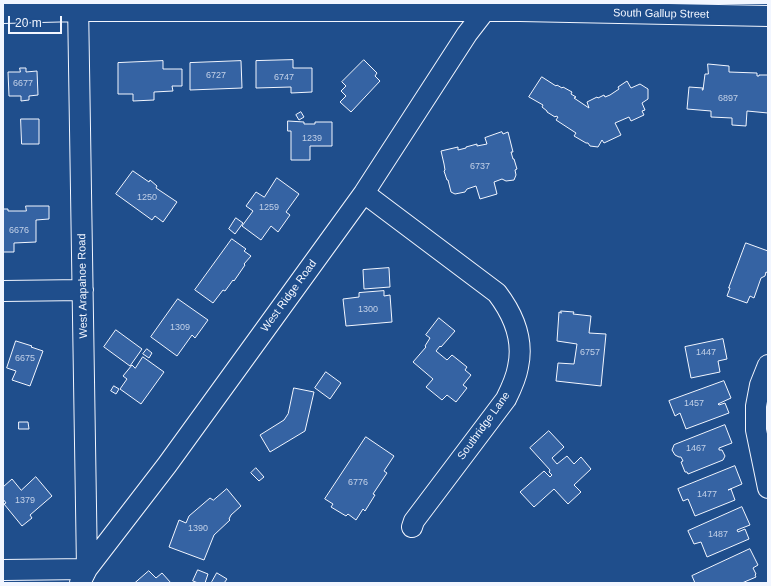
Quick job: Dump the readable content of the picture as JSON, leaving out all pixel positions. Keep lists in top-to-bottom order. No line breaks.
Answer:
{"streets":{"street":["South Gallup Street","West Arapahoe Road","West Ridge Road","Southridge Lane"]},"crossings":[["South Gallup Street","West Arapahoe Road"],["South Gallup Street","West Ridge Road"],["West Arapahoe Road","West Ridge Road"],["West Ridge Road","Southridge Lane"]],"house_numbers":["6727","6747","6677","6897","1239","6737","1250","1259","6676","1300","1309","6757","1447","6675","1457","1467","6776","1477","1379","1390","1487"],"scale_bar":"20 m"}
